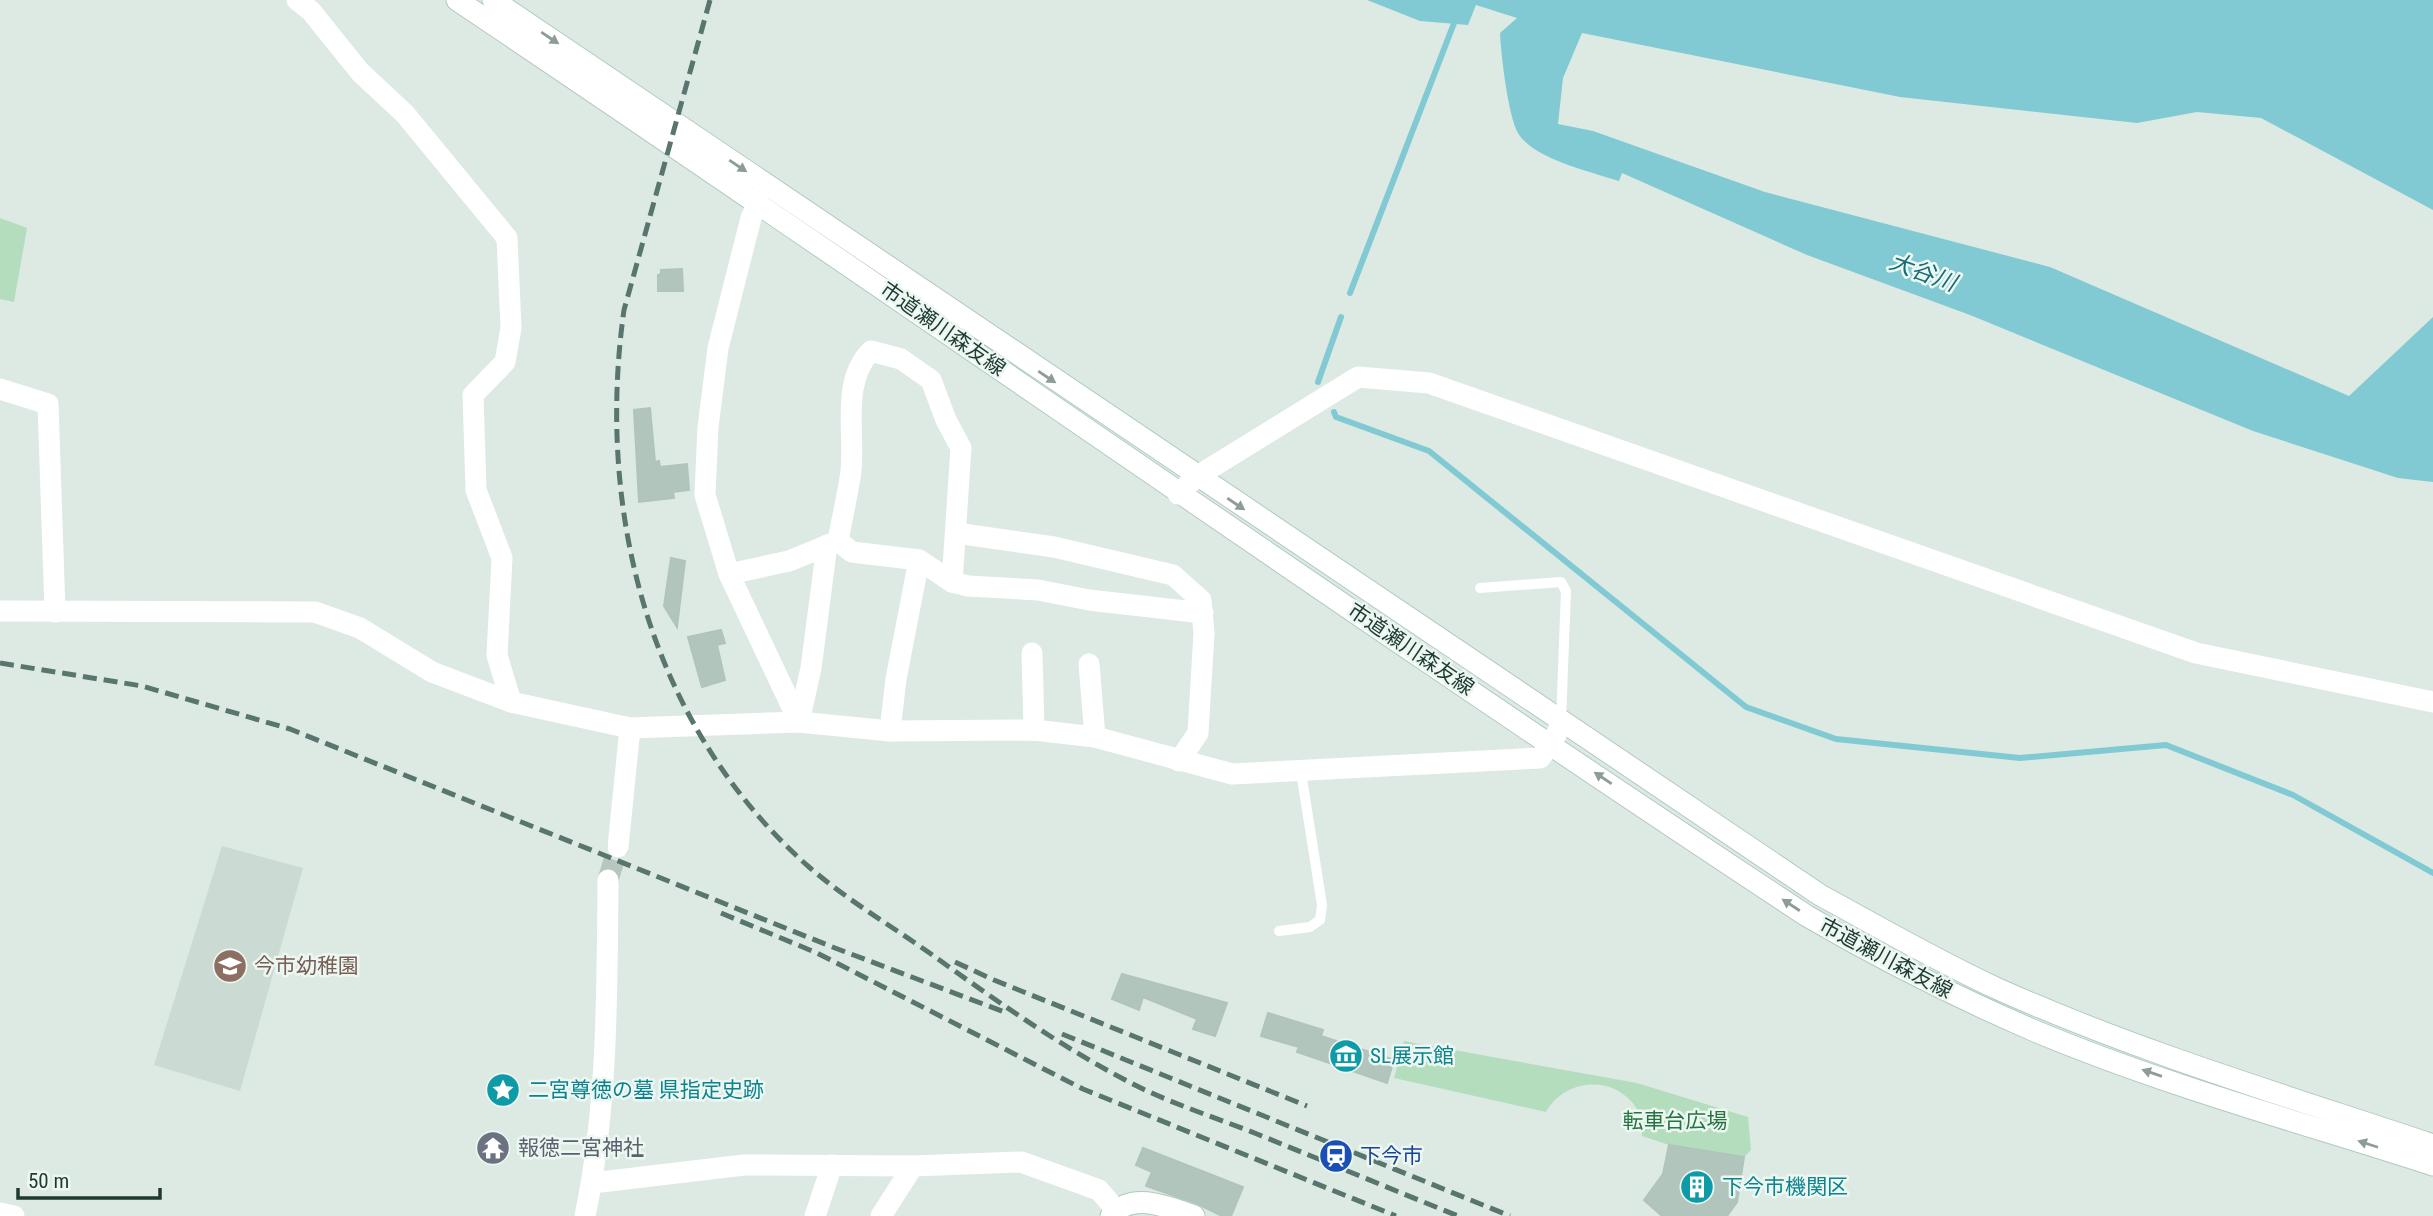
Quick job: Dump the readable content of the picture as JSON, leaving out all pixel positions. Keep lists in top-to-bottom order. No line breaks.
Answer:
{"streets":{"street":["市道瀬川森友線"]},"water":["大谷川"],"parks":["転車台広場"],"places":{"school or university":["今市幼稚園"],"museum":["SL展示館"],"place":["二宮尊徳の墓 県指定史跡"],"temple":["報徳二宮神社"],"station":["下今市"],"building":["下今市機関区"]},"scale_bar":"50 m"}
